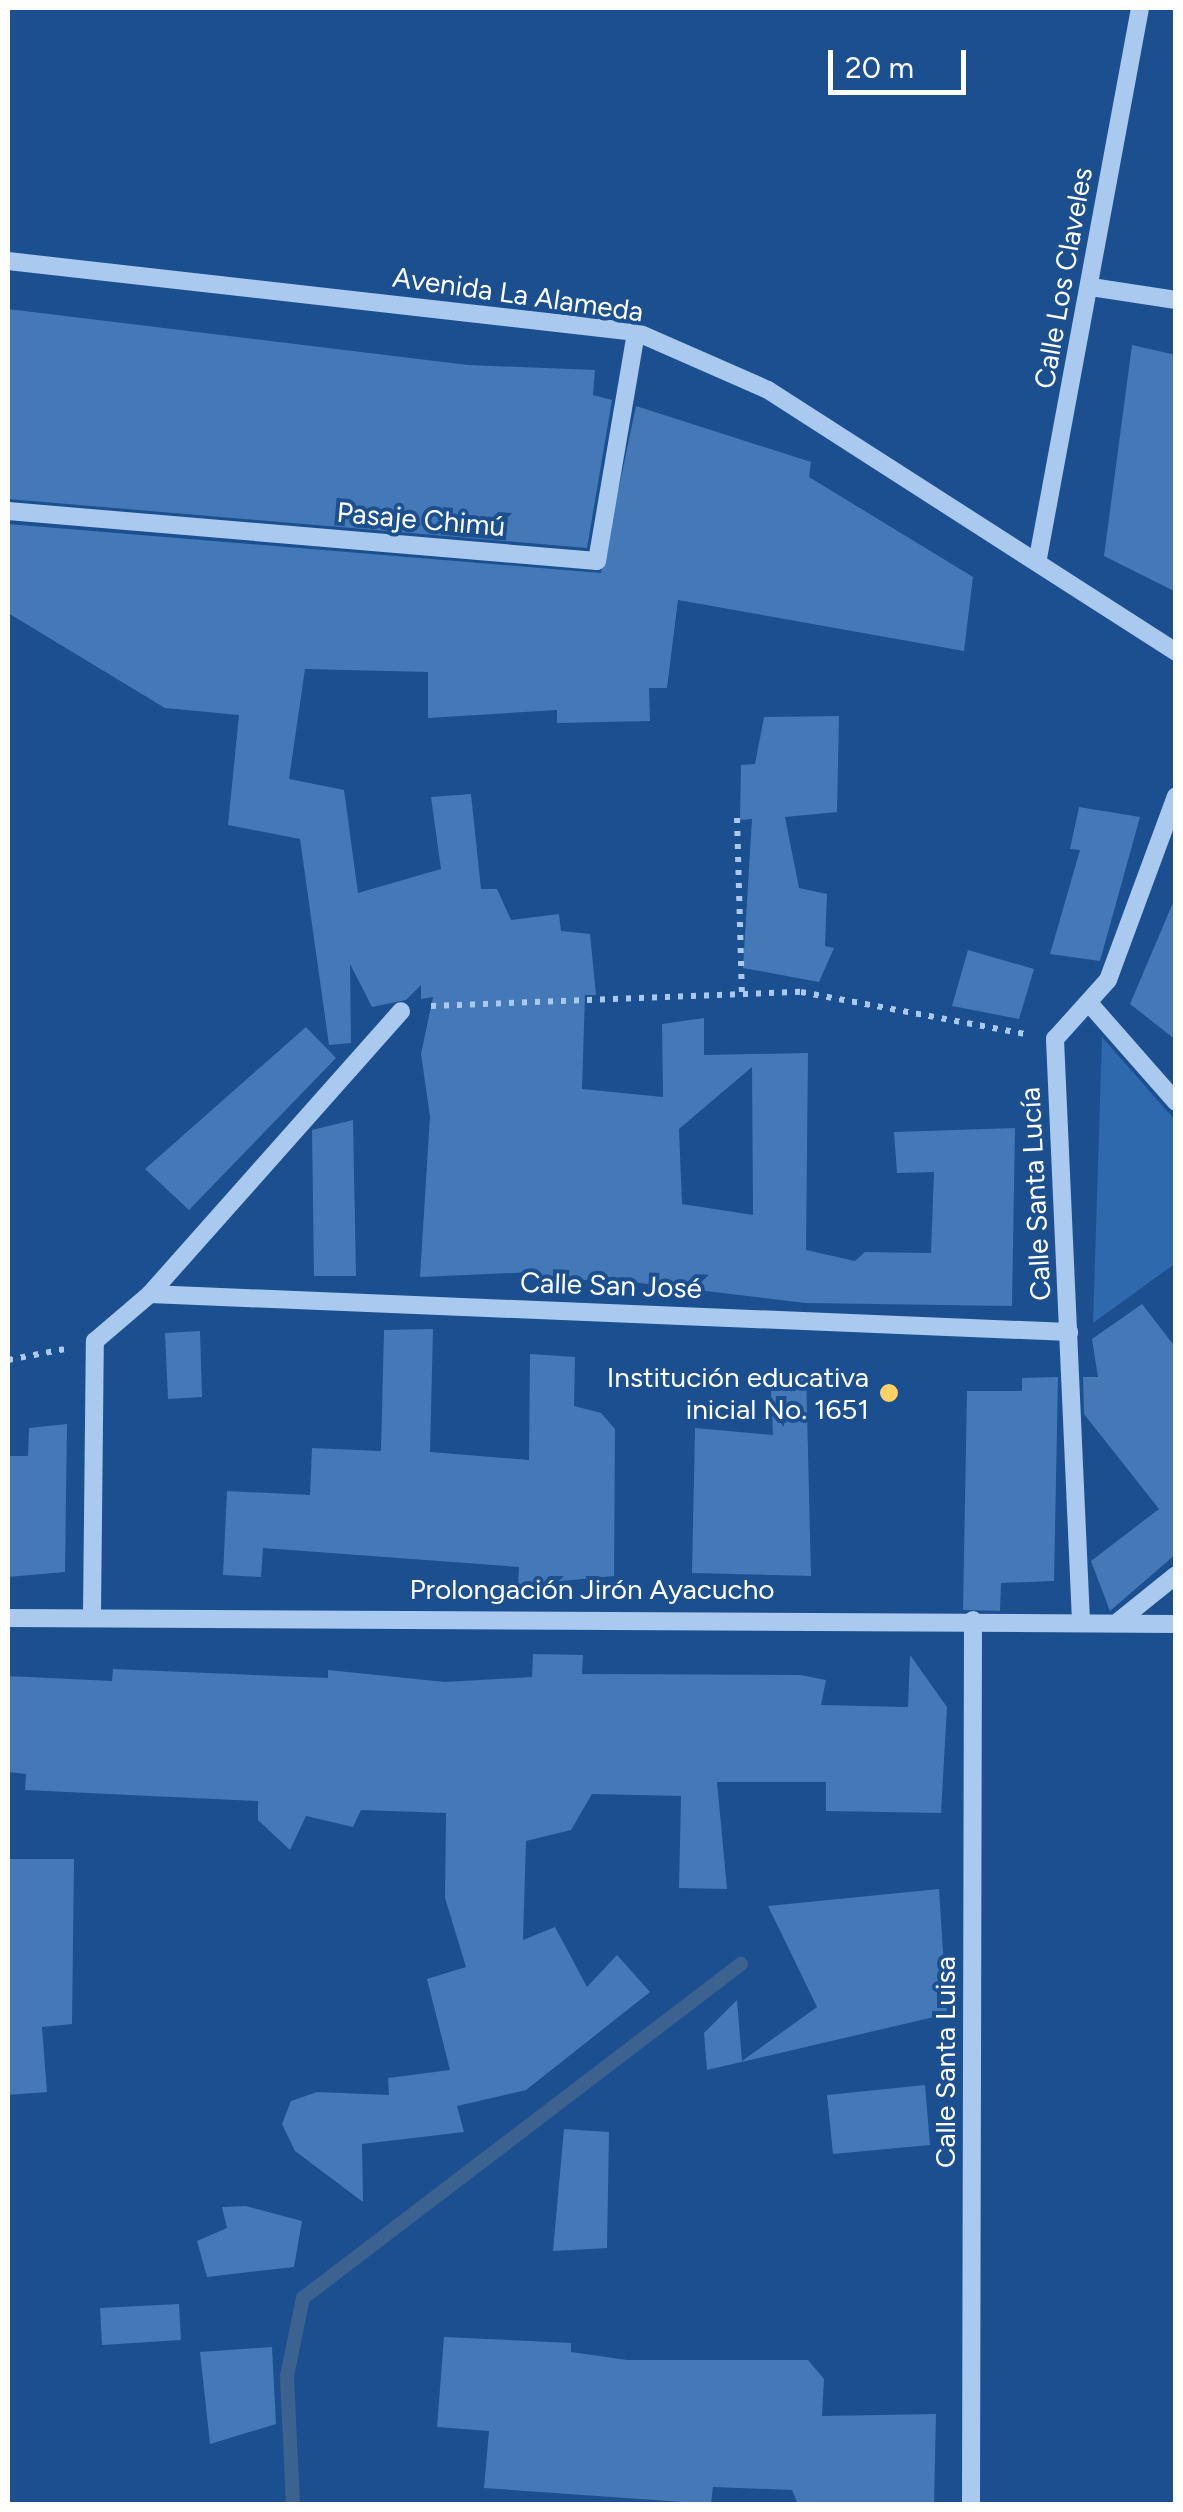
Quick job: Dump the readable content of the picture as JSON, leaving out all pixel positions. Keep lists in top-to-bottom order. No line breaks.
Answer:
{"streets":{"street":["Calle Los Claveles","Avenida La Alameda","Pasaje Chimú","Calle Santa Lucía","Calle San José","Prolongación Jirón Ayacucho","Calle Santa Luisa"]},"crossings":[["Calle Los Claveles","Avenida La Alameda"],["Avenida La Alameda","Pasaje Chimú"],["Calle Santa Lucía","Calle San José"],["Calle Santa Lucía","Prolongación Jirón Ayacucho"],["Prolongación Jirón Ayacucho","Calle Santa Luisa"]],"places":["Institución educativa inicial No. 1651"],"scale_bar":"20 m"}
